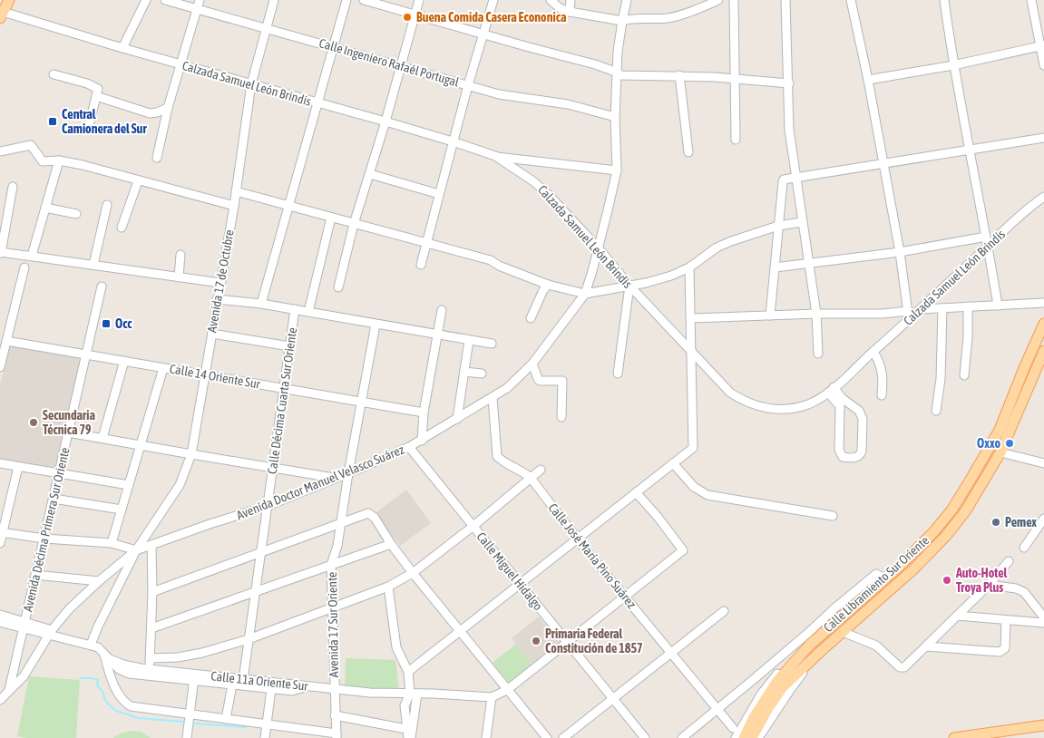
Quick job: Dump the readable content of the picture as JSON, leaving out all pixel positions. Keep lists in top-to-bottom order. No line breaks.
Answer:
{"streets":{"main road":["Calle Libramiento Sur Oriente"],"street":["Calle Ingeniero Rafaél Portugal","Calzada Samuel León Brindis","Avenida 17 de Octubre","Calle 14 Oriente Sur","Calle Décima Cuarta Sur Oriente","Avenida Doctor Manuel Velasco Suárez","Avenida Décima Primera Sur Oriente","Calle José María Pino Suárez","Calle Miguel Hidalgo","Avenida 17 Sur Oriente","Calle 11a Oriente Sur"]},"crossings":[["Calle Ingeniero Rafaél Portugal","Avenida 17 de Octubre"],["Calle Ingeniero Rafaél Portugal","Avenida Doctor Manuel Velasco Suárez"],["Calzada Samuel León Brindis","Avenida 17 de Octubre"],["Calzada Samuel León Brindis","Avenida Doctor Manuel Velasco Suárez"],["Avenida 17 de Octubre","Calle 14 Oriente Sur"],["Avenida 17 de Octubre","Avenida Doctor Manuel Velasco Suárez"],["Calle 14 Oriente Sur","Calle Décima Cuarta Sur Oriente"],["Calle 14 Oriente Sur","Avenida Décima Primera Sur Oriente"],["Calle 14 Oriente Sur","Avenida 17 Sur Oriente"],["Calle Décima Cuarta Sur Oriente","Avenida Doctor Manuel Velasco Suárez"],["Calle Décima Cuarta Sur Oriente","Calle 11a Oriente Sur"],["Avenida Doctor Manuel Velasco Suárez","Calle José María Pino Suárez"],["Avenida Doctor Manuel Velasco Suárez","Calle Miguel Hidalgo"],["Avenida Doctor Manuel Velasco Suárez","Avenida 17 Sur Oriente"],["Avenida Décima Primera Sur Oriente","Calle 11a Oriente Sur"],["Avenida 17 Sur Oriente","Calle 11a Oriente Sur"]],"places":{"other":["Buena Comida Casera Econonica","Secundaria Técnica 79","Oxxo","Pemex","Auto-Hotel Troya Plus","Primaria Federal Constitución de 1857"],"transit":["Central Camionera del Sur","Occ"]}}
